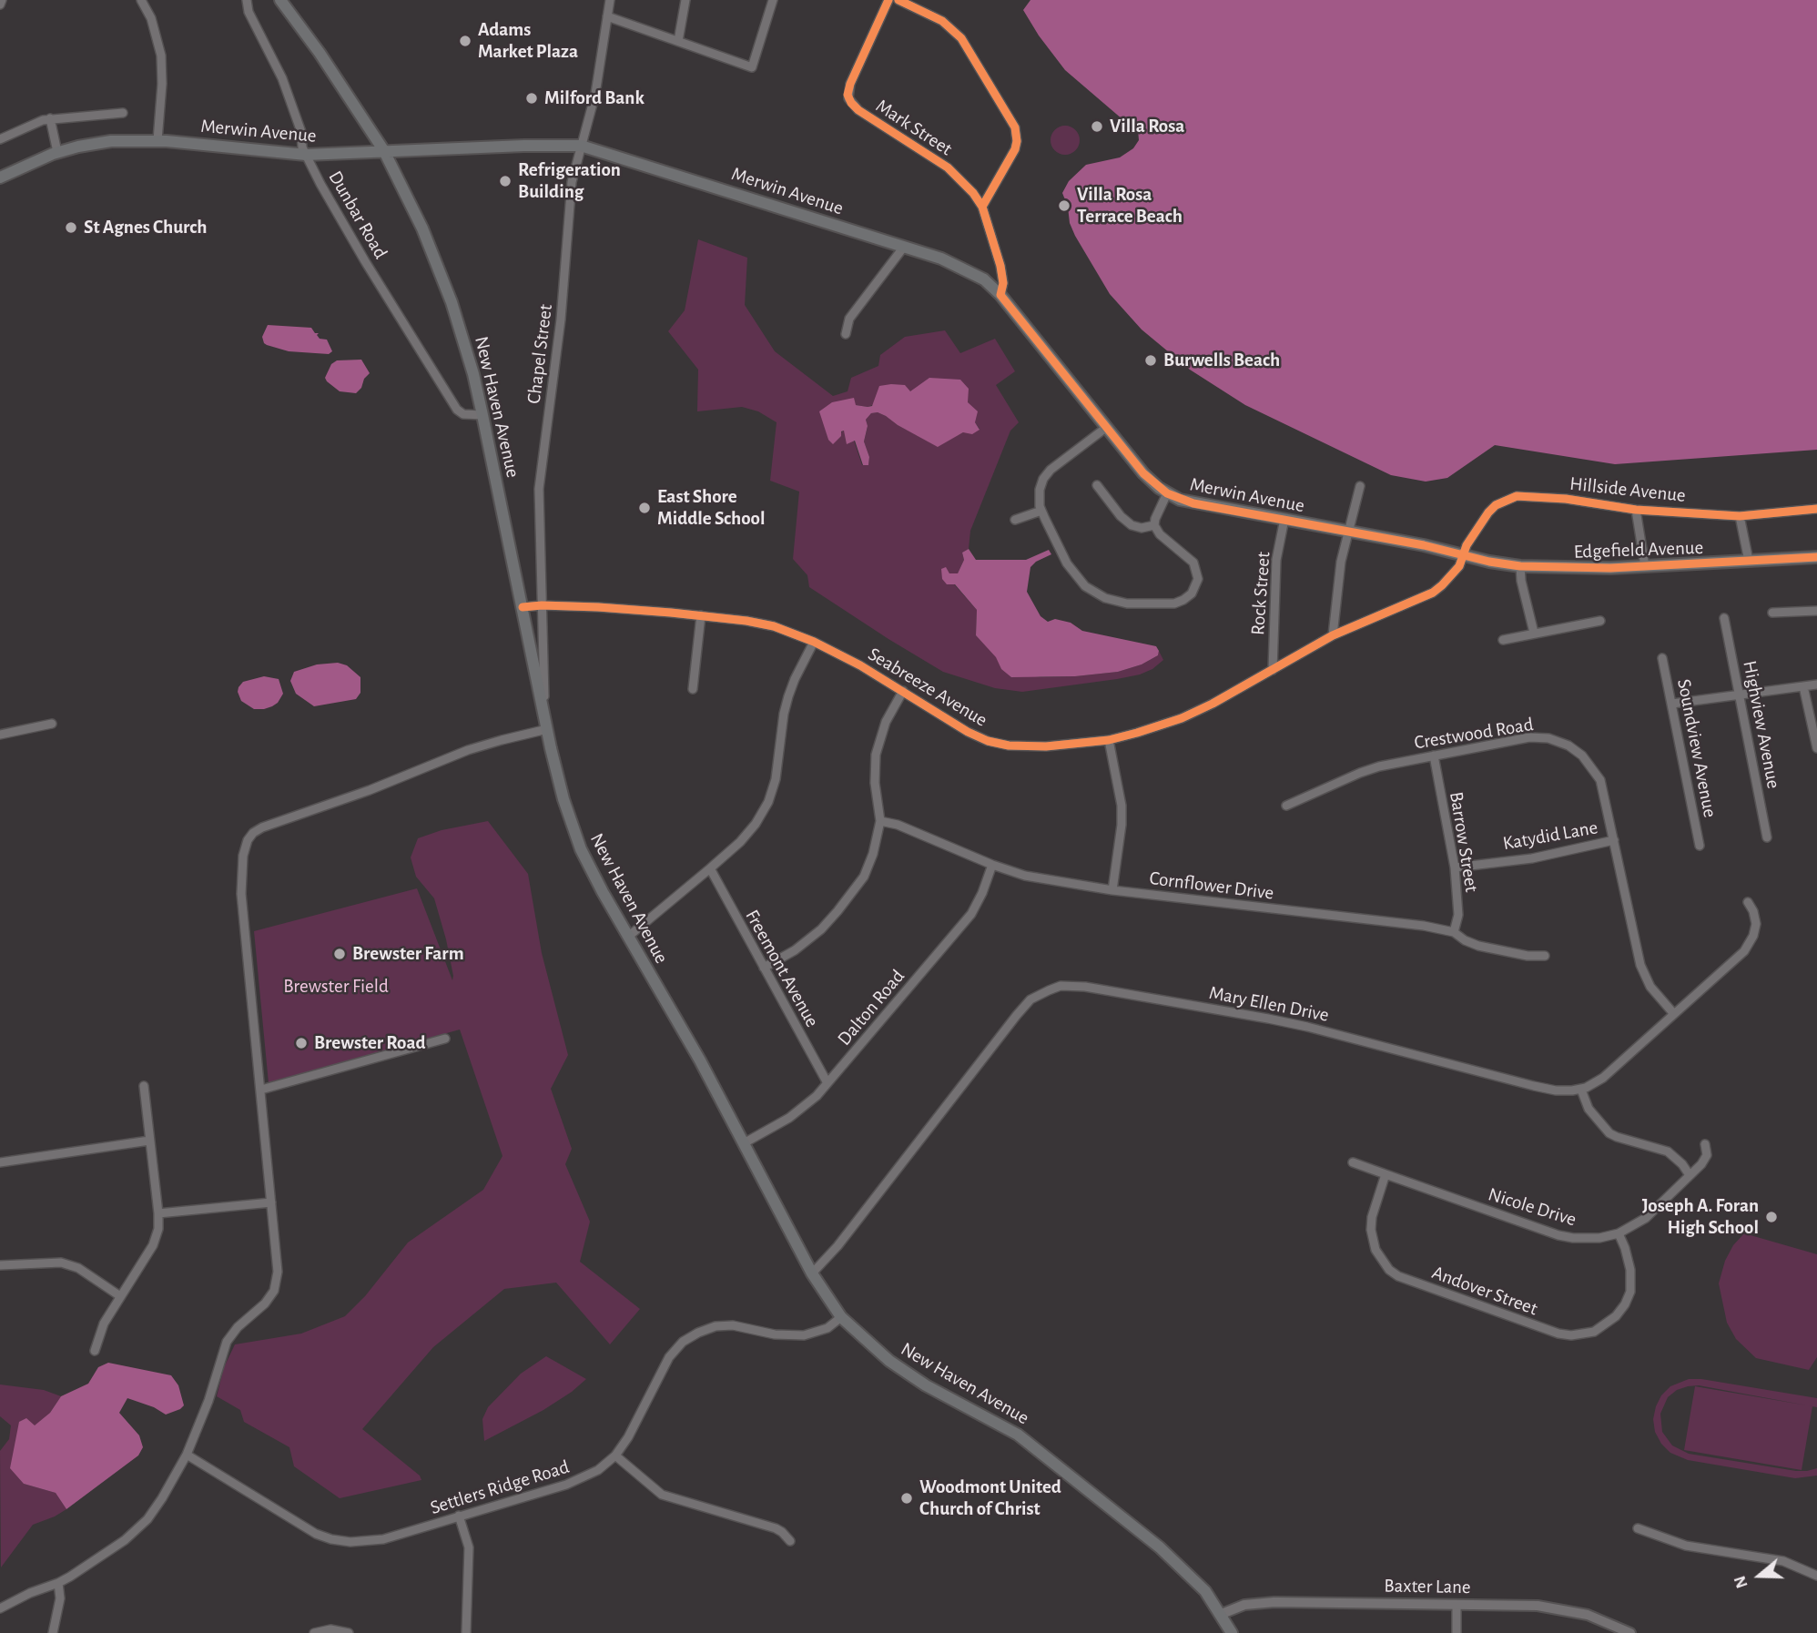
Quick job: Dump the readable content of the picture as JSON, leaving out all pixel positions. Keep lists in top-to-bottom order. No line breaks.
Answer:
{"streets":{"main road":["Merwin Avenue","New Haven Avenue","Edgefield Avenue"],"street":["Mark Street","Dunbar Road","Chapel Street","Hillside Avenue","Rock Street","Seabreeze Avenue","Highview Avenue","Crestwood Road","Soundview Avenue","Katydid Lane","Barrow Street","Cornflower Drive","Freemont Avenue","Mary Ellen Drive","Dalton Road","Nicole Drive","Andover Street","Settlers Ridge Road","Baxter Lane"]},"crossings":[["Merwin Avenue","Dunbar Road"],["Merwin Avenue","Chapel Street"],["Merwin Avenue","New Haven Avenue"],["Merwin Avenue","Hillside Avenue"],["Merwin Avenue","Edgefield Avenue"],["Merwin Avenue","Rock Street"],["Merwin Avenue","Seabreeze Avenue"],["Dunbar Road","New Haven Avenue"],["Chapel Street","New Haven Avenue"],["Chapel Street","Seabreeze Avenue"],["New Haven Avenue","Seabreeze Avenue"],["New Haven Avenue","Mary Ellen Drive"],["New Haven Avenue","Dalton Road"],["New Haven Avenue","Settlers Ridge Road"],["New Haven Avenue","Baxter Lane"],["Hillside Avenue","Edgefield Avenue"],["Hillside Avenue","Seabreeze Avenue"],["Edgefield Avenue","Seabreeze Avenue"],["Rock Street","Seabreeze Avenue"],["Crestwood Road","Katydid Lane"],["Crestwood Road","Barrow Street"],["Katydid Lane","Barrow Street"],["Barrow Street","Cornflower Drive"],["Cornflower Drive","Dalton Road"],["Freemont Avenue","Dalton Road"],["Nicole Drive","Andover Street"]],"parks":["Brewster Field"],"places":["Adams Market Plaza","Milford Bank","Villa Rosa","Refrigeration Building","Villa Rosa Terrace Beach","St Agnes Church","Burwells Beach","East Shore Middle School","Brewster Farm","Brewster Road","Joseph A. Foran High School","Woodmont United Church of Christ"],"north":"left"}
